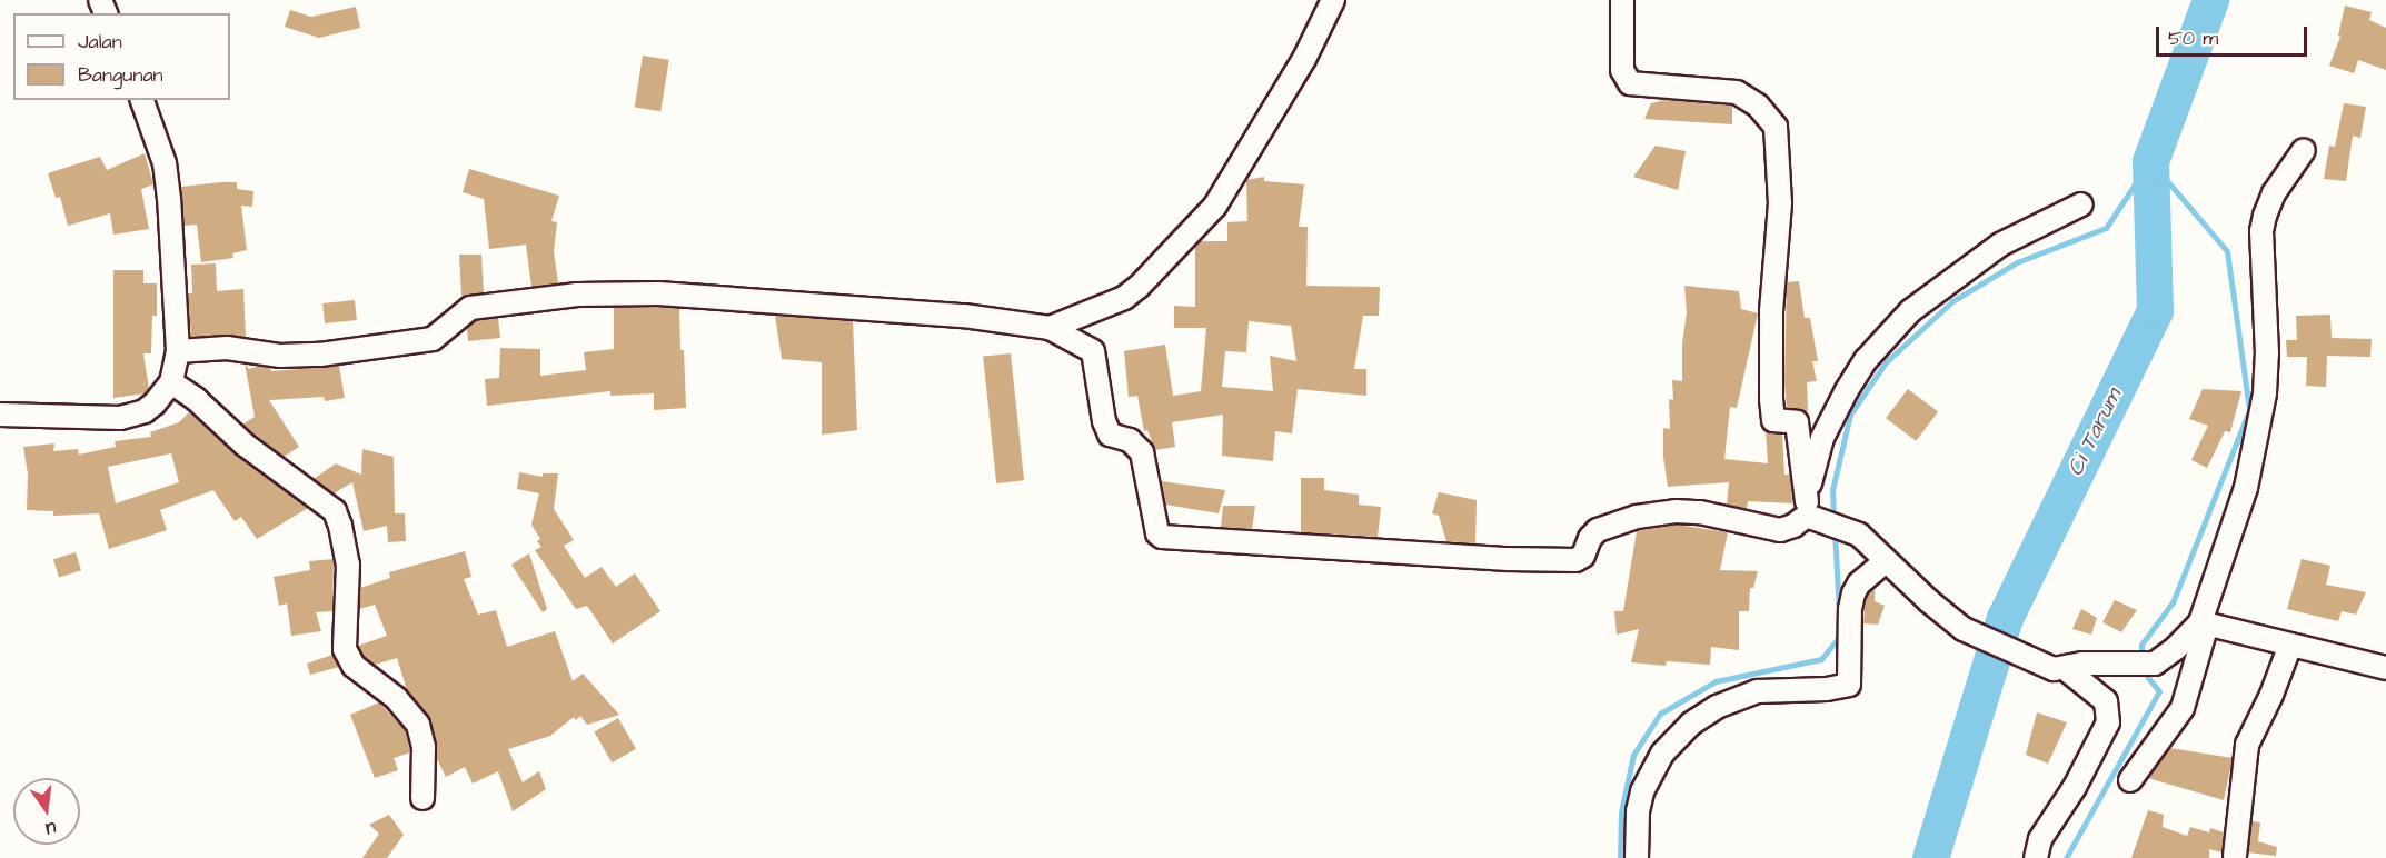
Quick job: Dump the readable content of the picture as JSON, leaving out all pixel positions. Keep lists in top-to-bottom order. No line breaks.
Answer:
{"water":["Ci Tarum"],"legend":["Jalan","Bangunan"],"scale_bar":"50 m","north":"bottom"}
